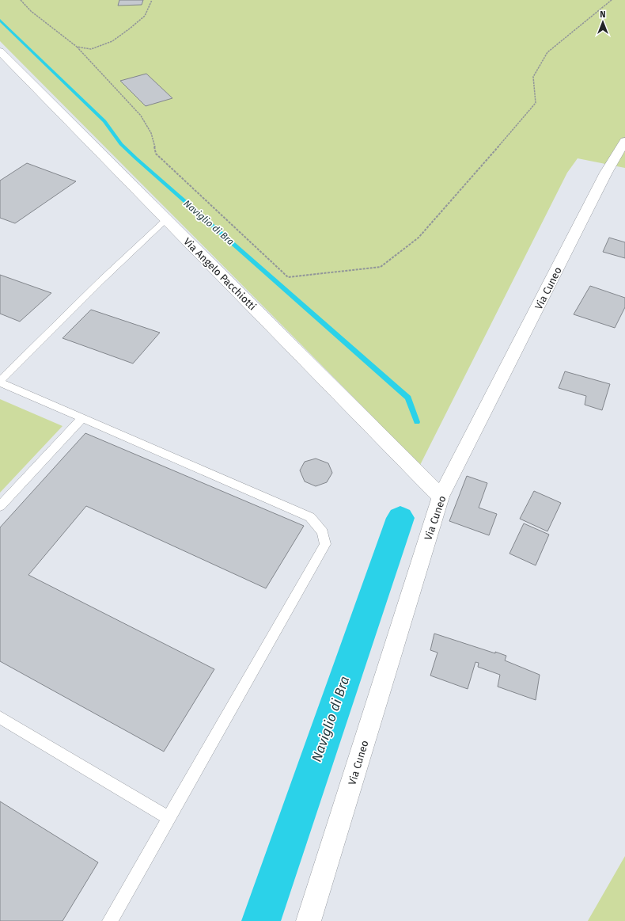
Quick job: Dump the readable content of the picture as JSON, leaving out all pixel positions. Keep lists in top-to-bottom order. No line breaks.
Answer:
{"streets":{"street":["Via Angelo Pacchiotti","Via Cuneo"]},"crossings":[["Via Angelo Pacchiotti","Via Cuneo"]],"water":["Naviglio di Bra"],"north":"top"}
